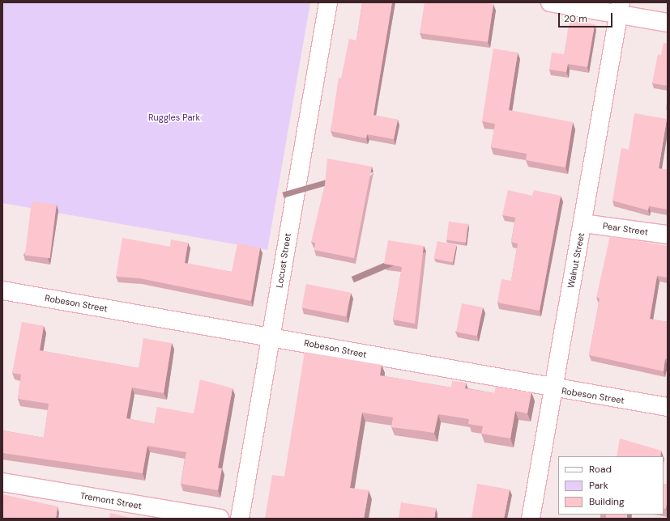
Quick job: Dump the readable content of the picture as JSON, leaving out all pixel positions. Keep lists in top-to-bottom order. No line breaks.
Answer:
{"streets":{"street":["Pear Street","Locust Street","Walnut Street","Robeson Street","Tremont Street"]},"crossings":[["Pear Street","Walnut Street"],["Locust Street","Robeson Street"],["Walnut Street","Robeson Street"]],"parks":["Ruggles Park"],"legend":["Road","Park","Building"],"scale_bar":"20 m"}
